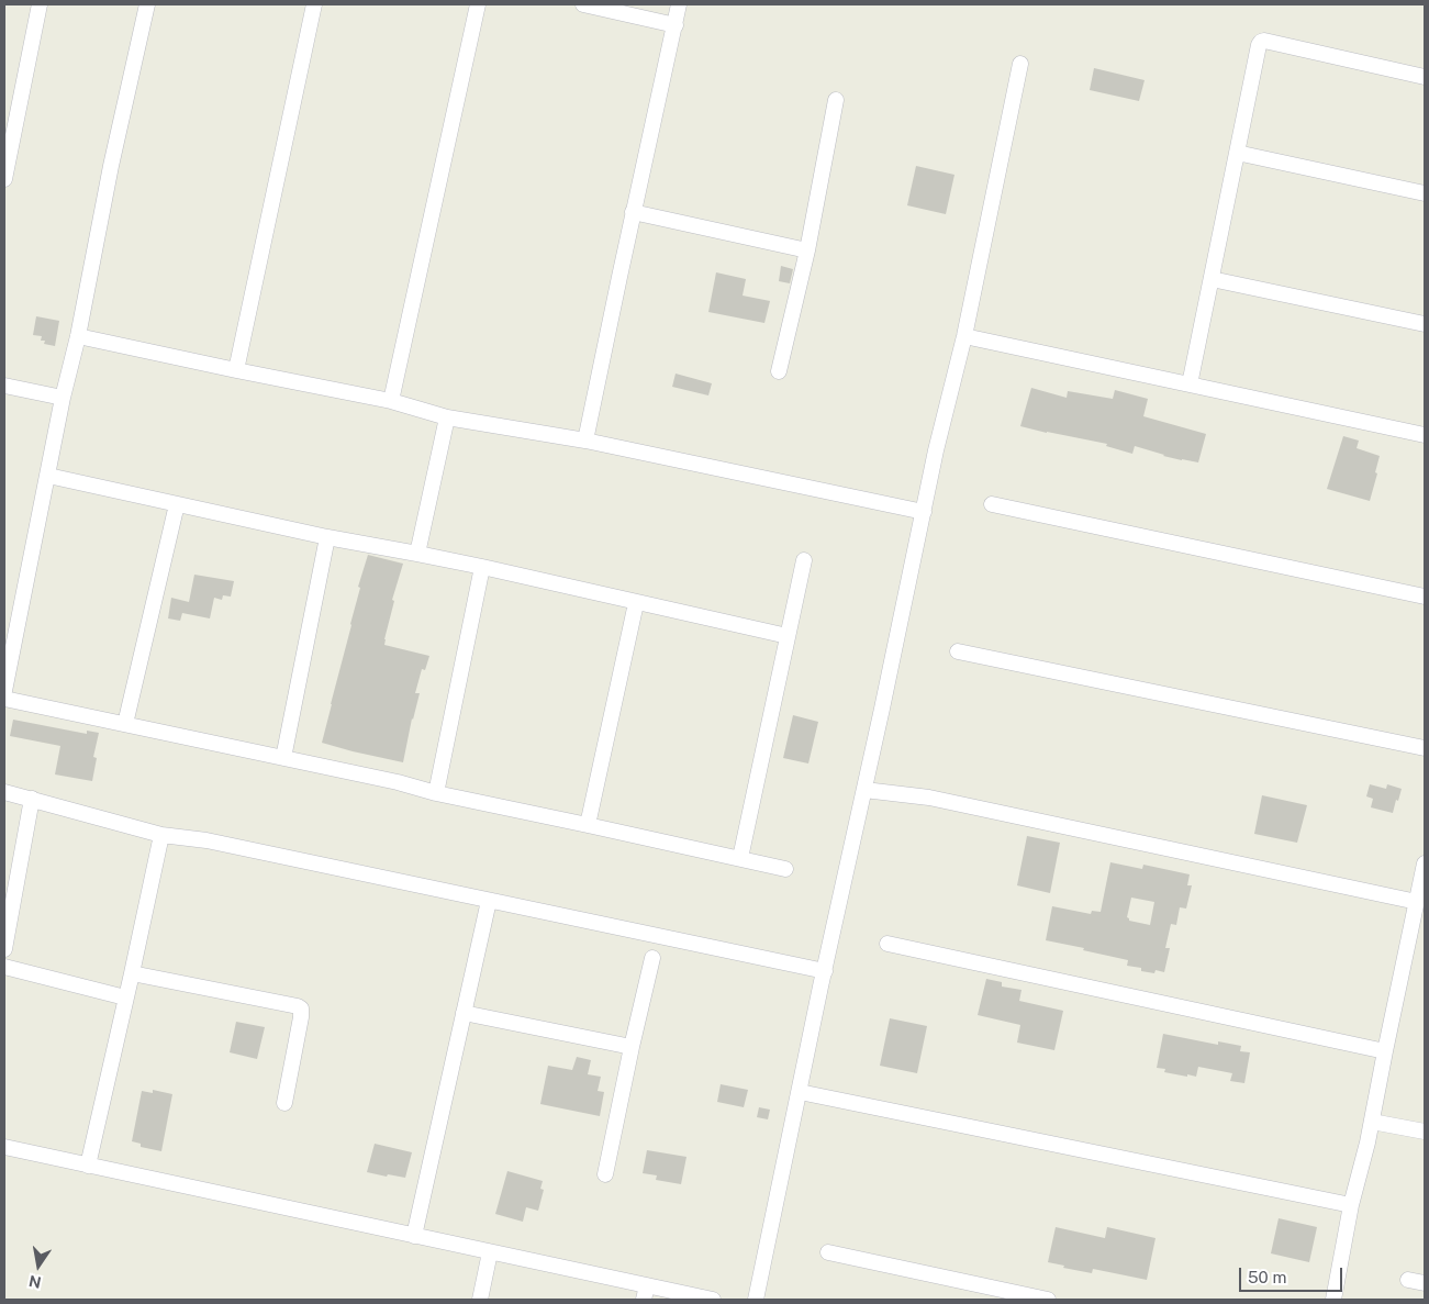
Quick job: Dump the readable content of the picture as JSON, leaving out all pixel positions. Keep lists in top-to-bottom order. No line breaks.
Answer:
{"scale_bar":"50 m","north":"bottom"}
